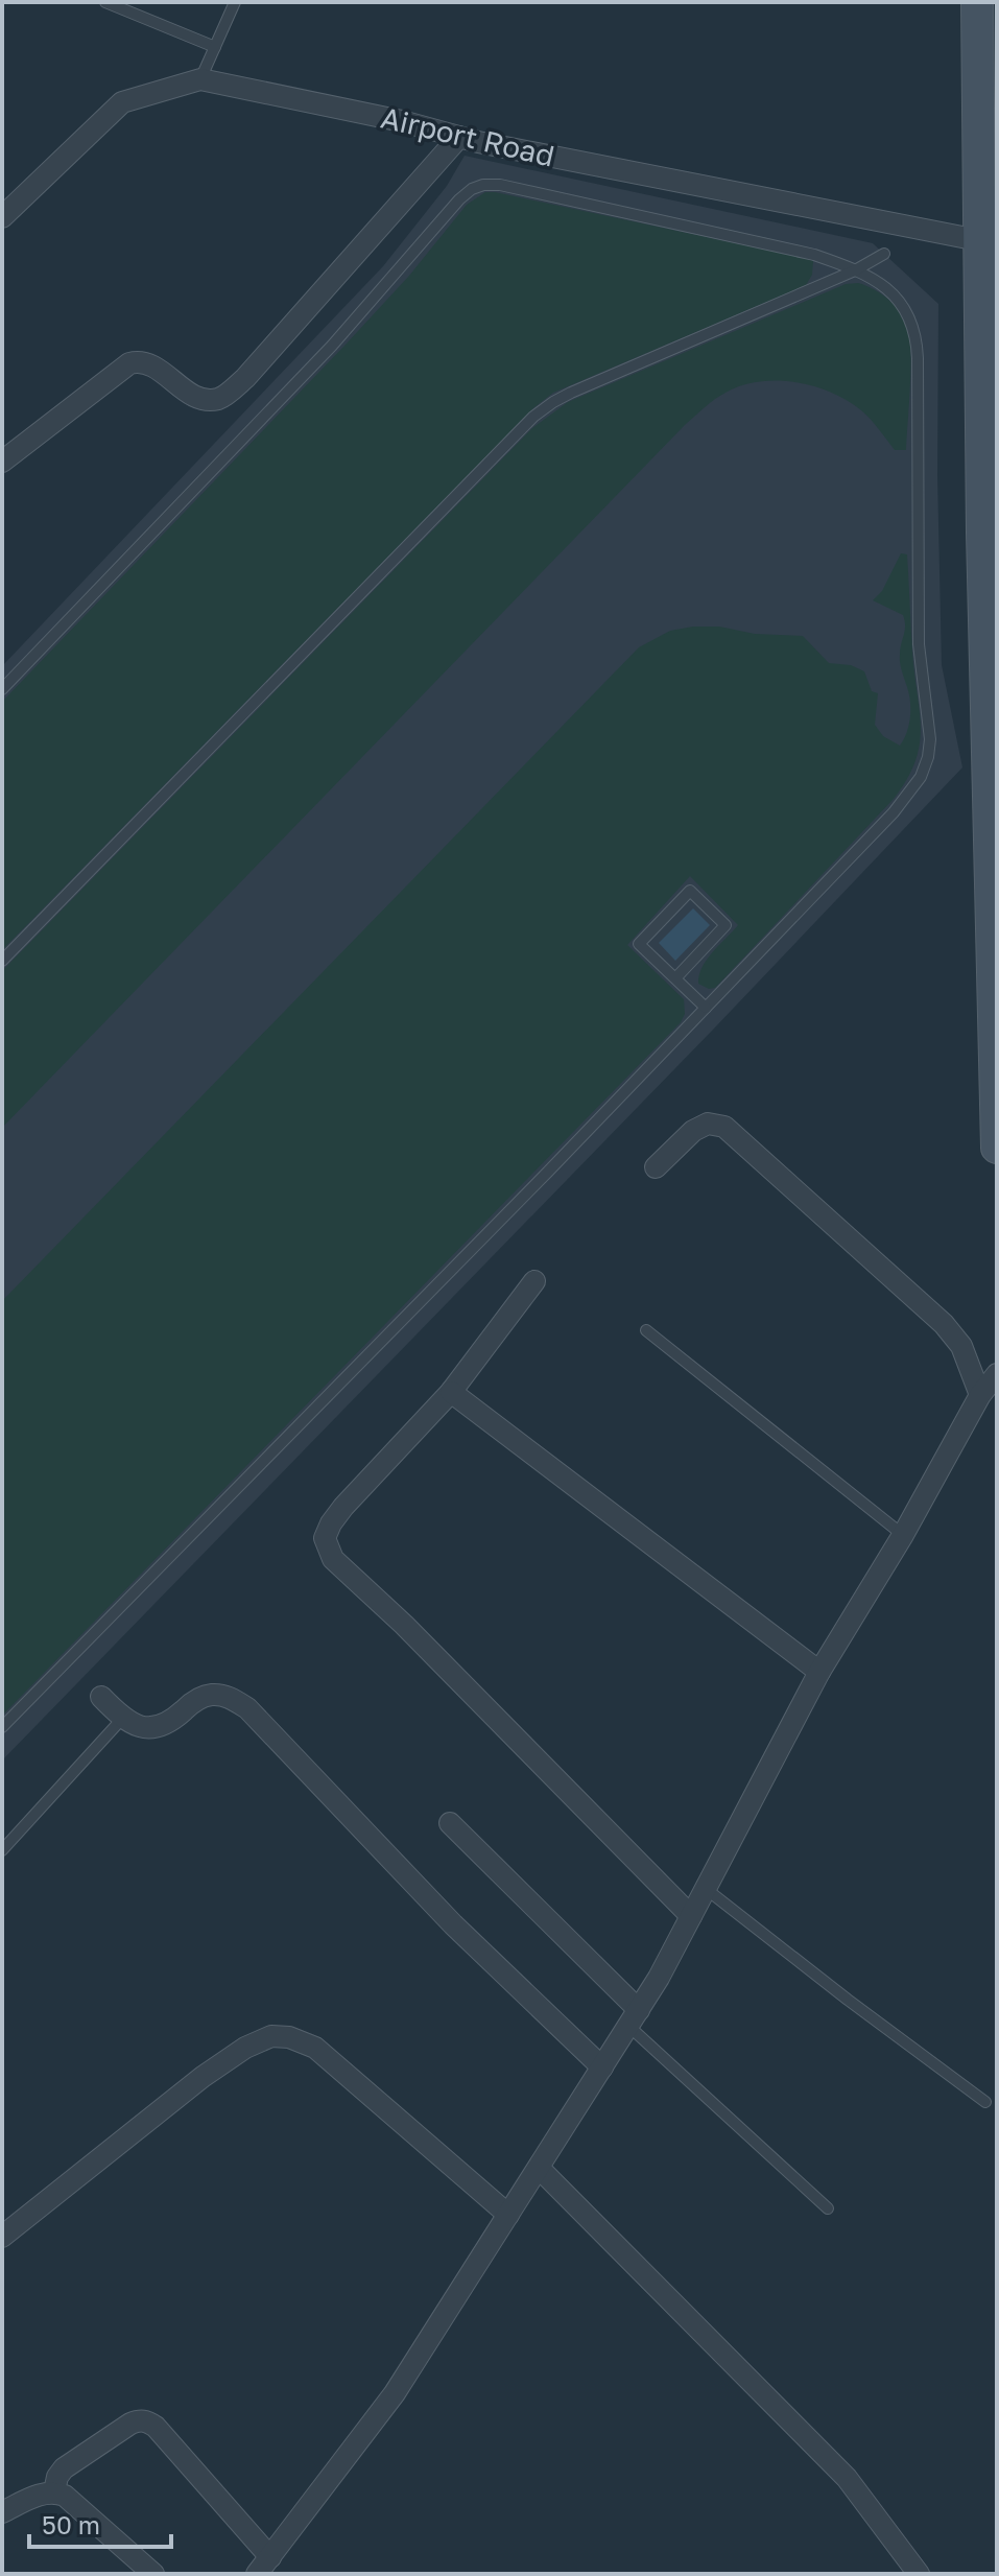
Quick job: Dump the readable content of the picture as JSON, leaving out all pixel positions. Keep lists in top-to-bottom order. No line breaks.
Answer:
{"streets":{"street":["Airport Road"]},"scale_bar":"50 m"}
